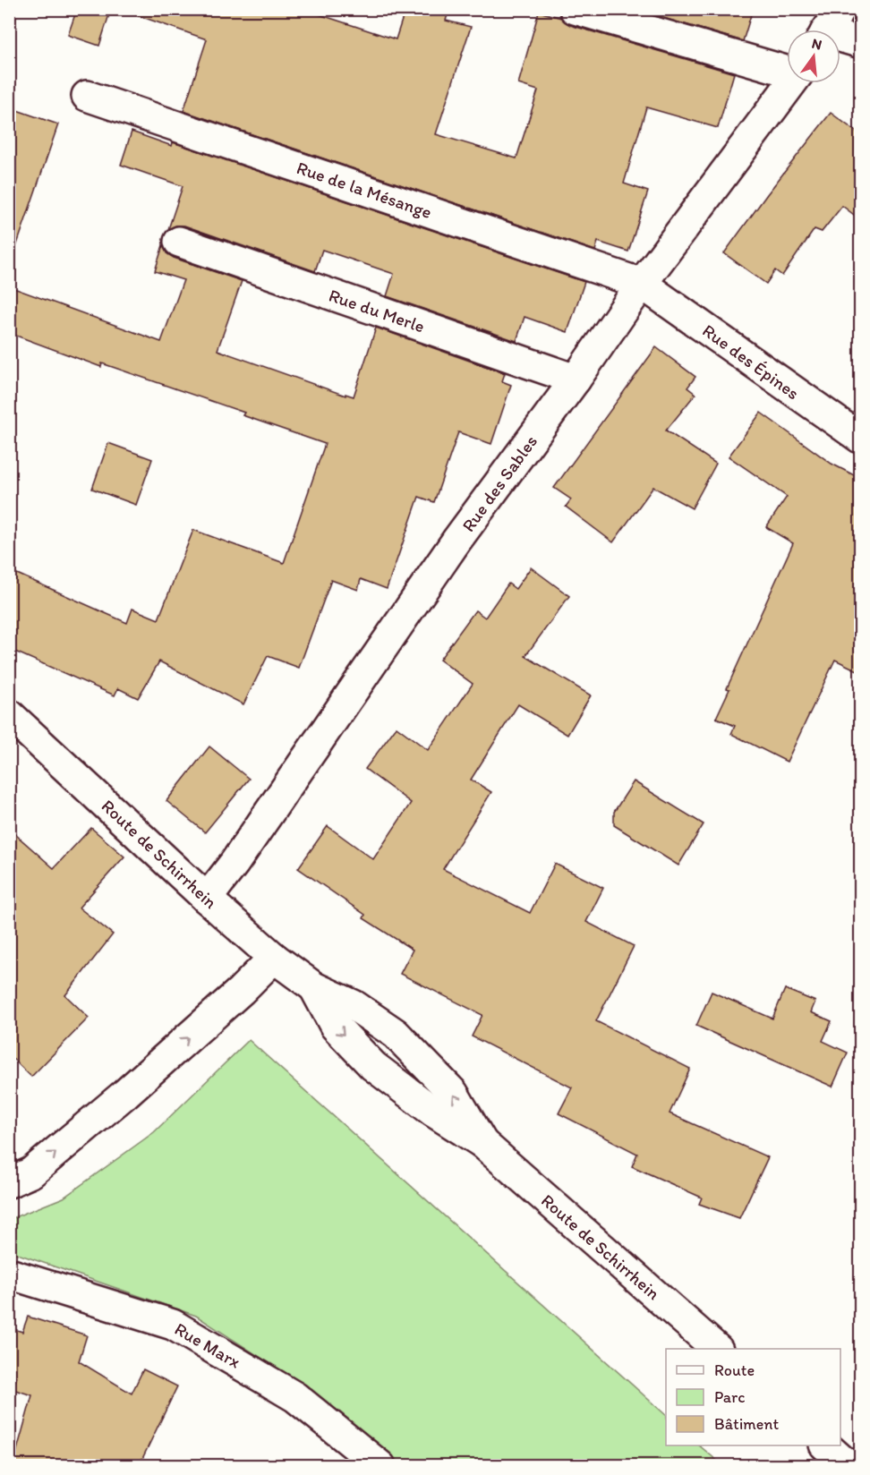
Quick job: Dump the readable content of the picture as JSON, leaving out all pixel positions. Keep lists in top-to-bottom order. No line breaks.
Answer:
{"streets":{"street":["Rue de la Mésange","Rue du Merle","Rue des Épines","Rue des Sables","Route de Schirrhein","Rue Marx"]},"crossings":[["Rue de la Mésange","Rue des Épines"],["Rue de la Mésange","Rue des Sables"],["Rue du Merle","Rue des Sables"],["Rue des Épines","Rue des Sables"],["Rue des Sables","Route de Schirrhein"]],"legend":["Route","Parc","Bâtiment"],"north":"top"}
